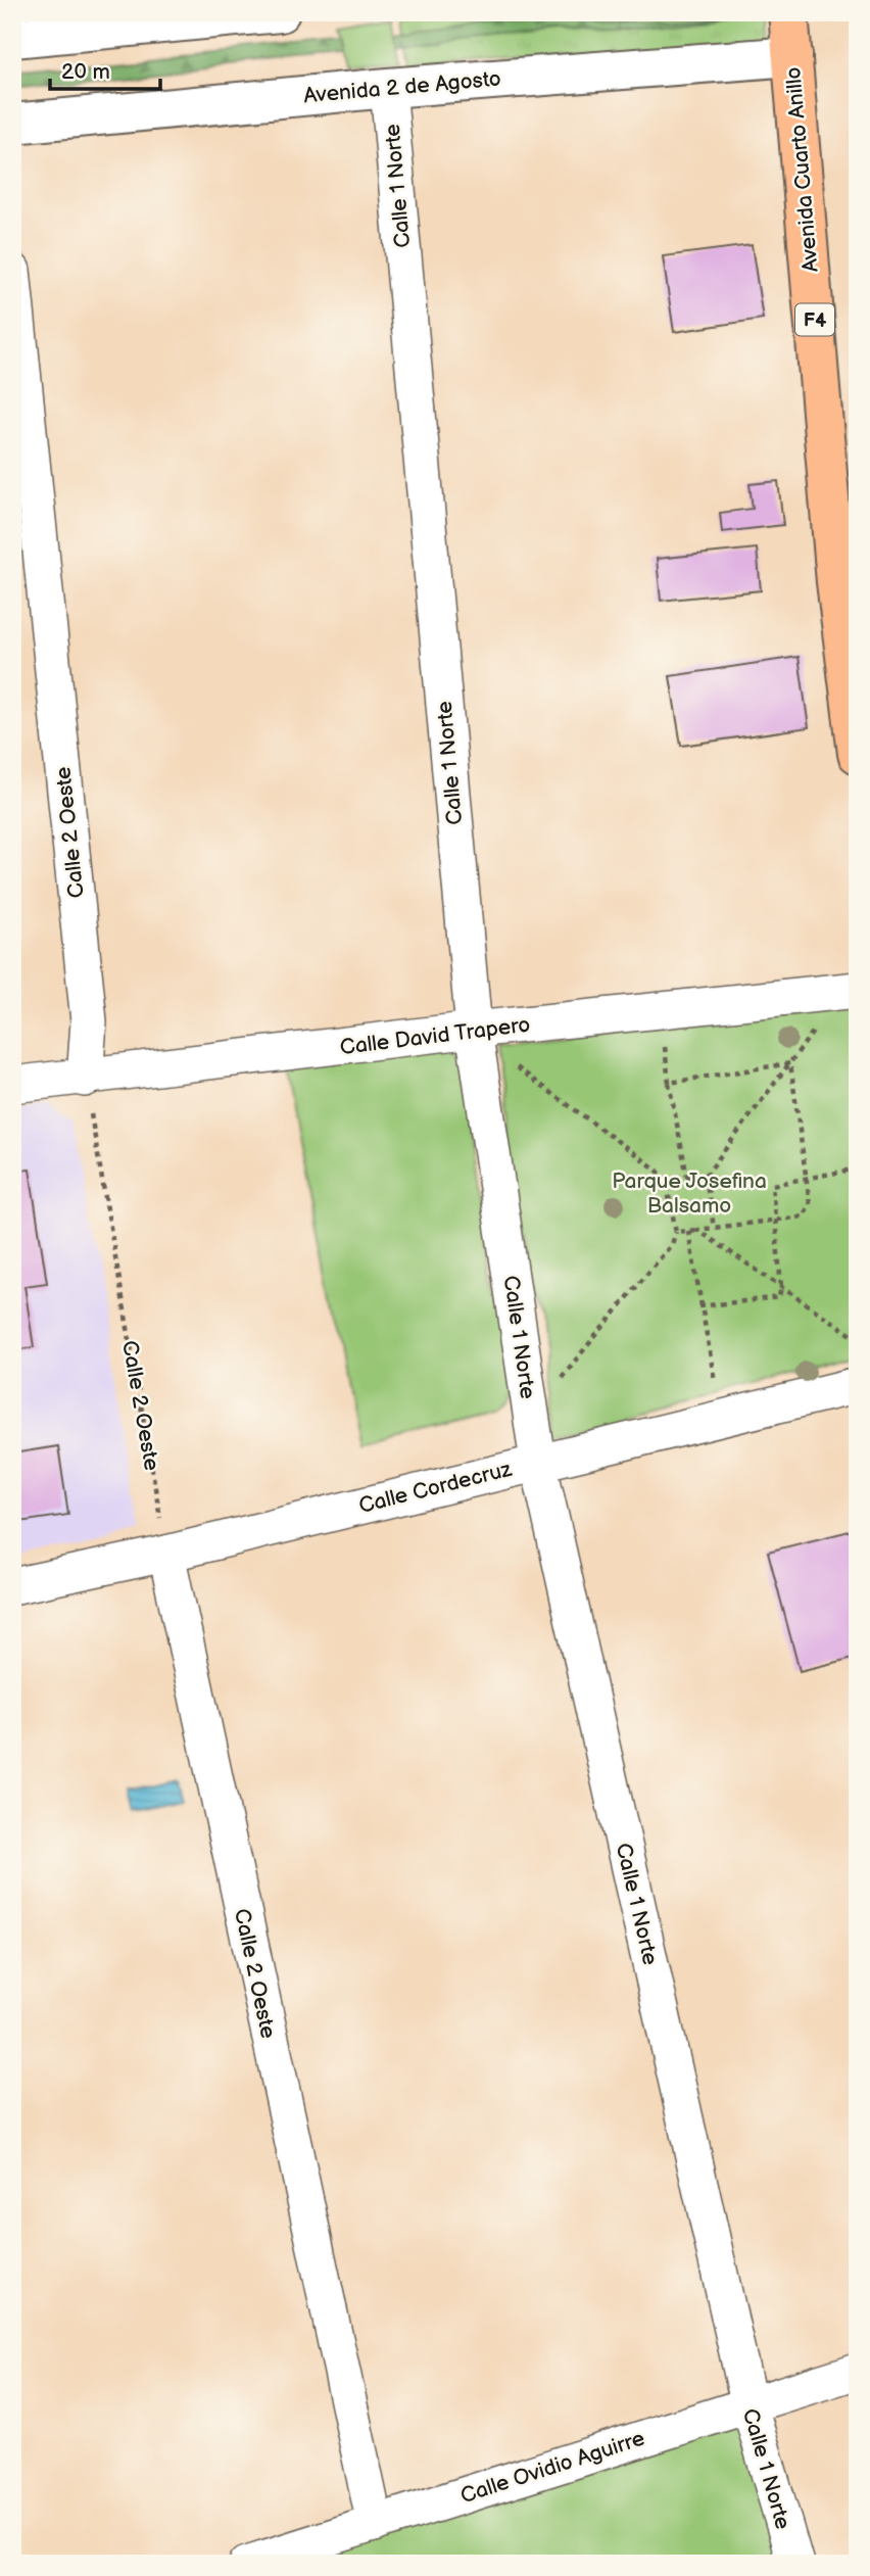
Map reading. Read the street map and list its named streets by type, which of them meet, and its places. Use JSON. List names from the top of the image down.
{
  "streets": {
    "highway": ["Avenida Cuarto Anillo", "F4"],
    "street": [
      "Avenida 2 de Agosto",
      "Calle 1 Norte",
      "Calle 2 Oeste",
      "Calle David Trapero",
      "Calle Cordecruz",
      "Calle Ovidio Aguirre"
    ]
  },
  "crossings": [
    ["Avenida 2 de Agosto", "Avenida Cuarto Anillo"],
    ["Avenida 2 de Agosto", "Calle 1 Norte"],
    ["Calle 1 Norte", "Calle David Trapero"],
    ["Calle 1 Norte", "Calle Cordecruz"],
    ["Calle 1 Norte", "Calle Ovidio Aguirre"],
    ["Calle 2 Oeste", "Calle David Trapero"],
    ["Calle 2 Oeste", "Calle Cordecruz"],
    ["Calle 2 Oeste", "Calle Ovidio Aguirre"]
  ],
  "parks": ["Parque Josefina Balsamo"],
  "scale_bar": "20 m"
}
